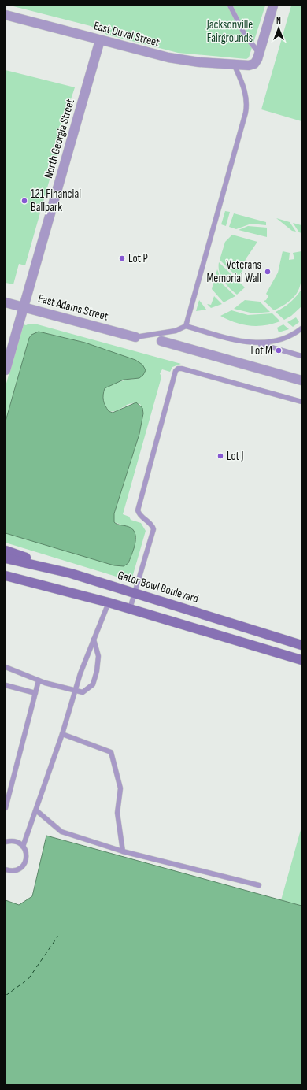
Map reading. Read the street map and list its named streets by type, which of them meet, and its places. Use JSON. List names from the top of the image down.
{
  "streets": {
    "main road": ["Gator Bowl Boulevard"],
    "street": ["East Duval Street", "North Georgia Street", "East Adams Street"]
  },
  "crossings": [
    ["East Duval Street", "North Georgia Street"],
    ["North Georgia Street", "East Adams Street"]
  ],
  "parks": ["Jacksonville Fairgrounds"],
  "places": [
    "121 Financial Ballpark",
    "Lot P",
    "Veterans Memorial Wall",
    "Lot M",
    "Lot J"
  ],
  "north": "top"
}
